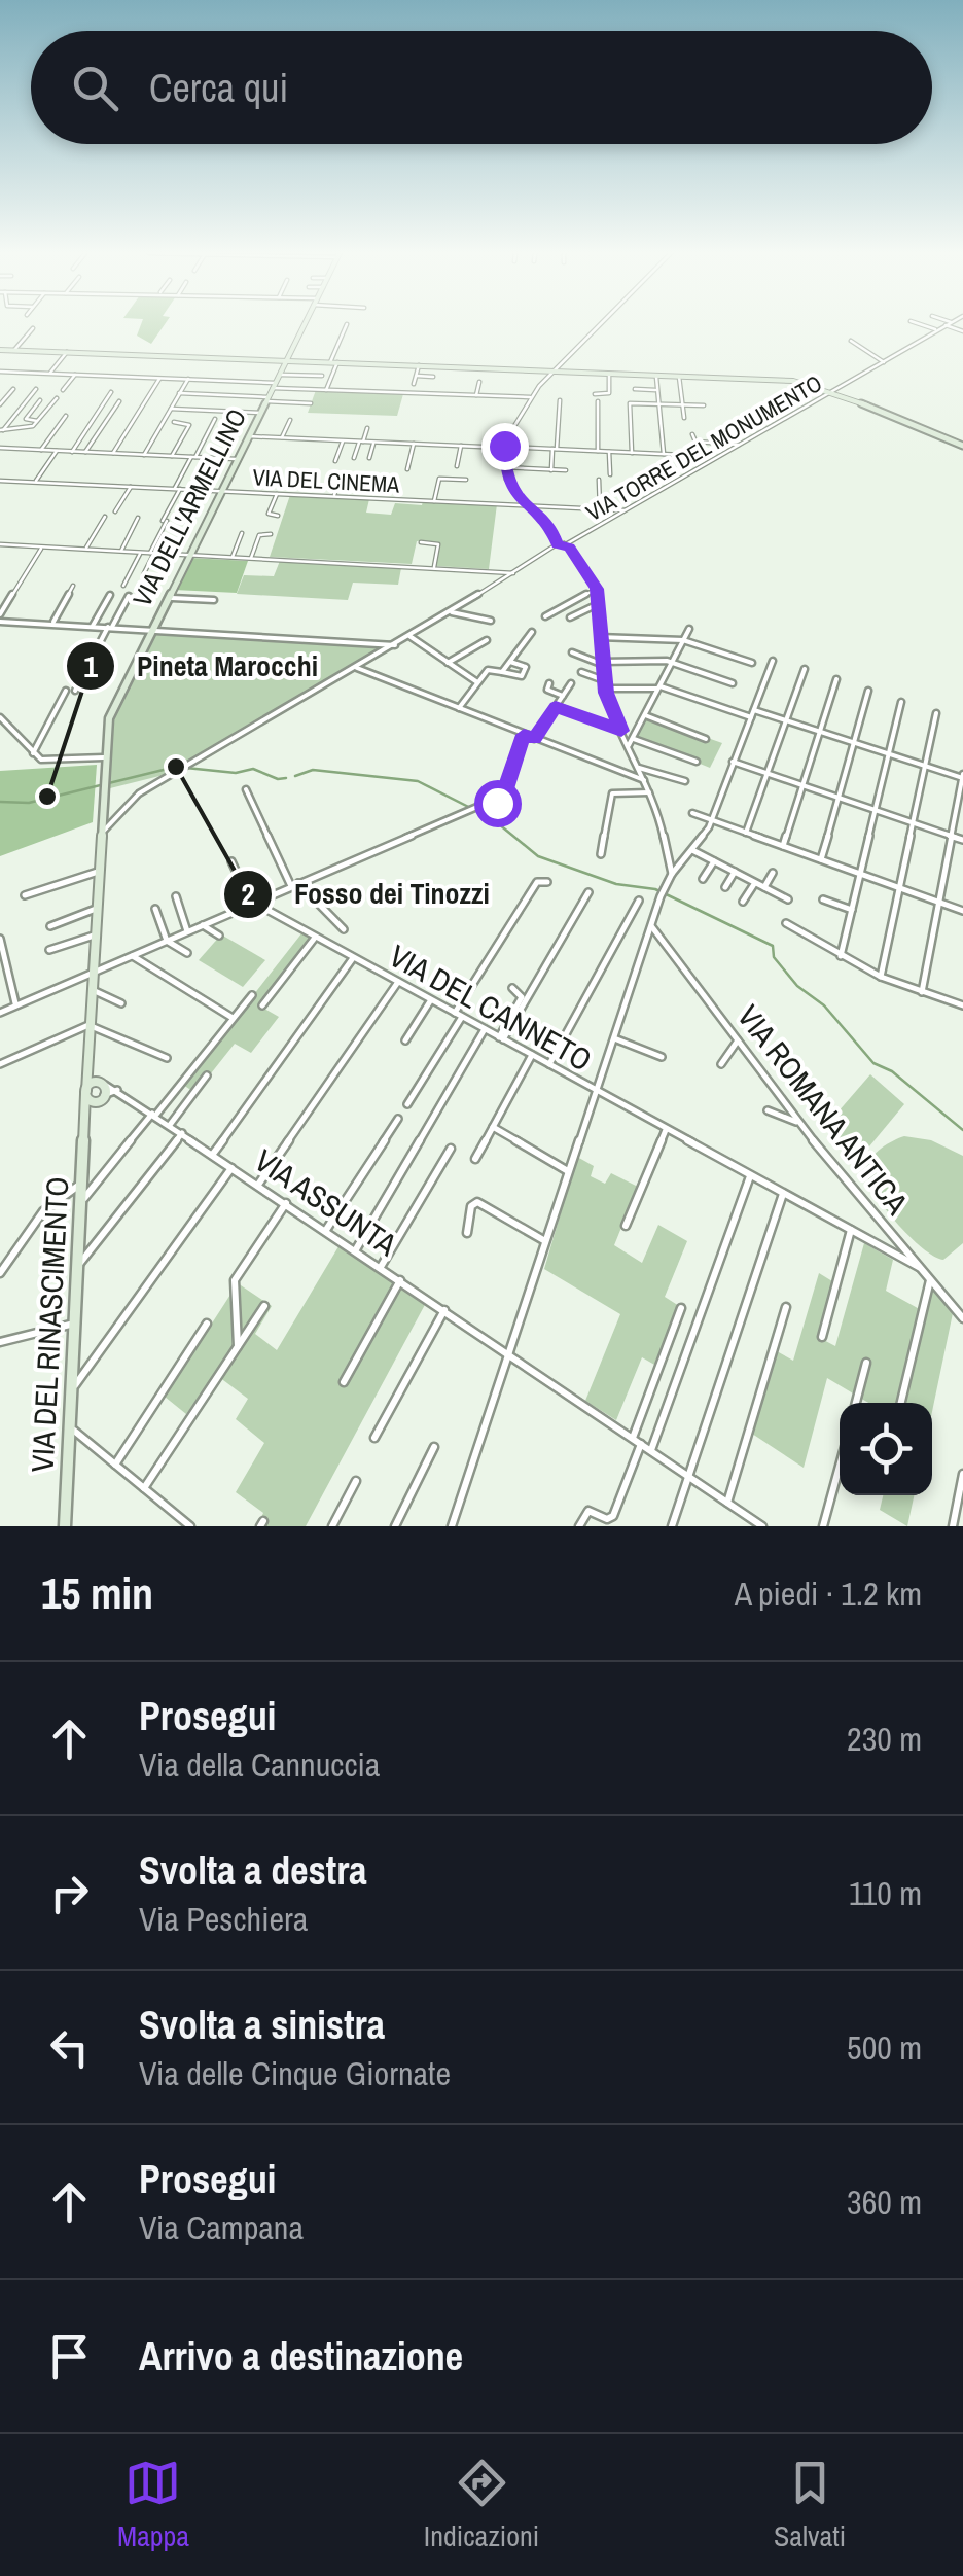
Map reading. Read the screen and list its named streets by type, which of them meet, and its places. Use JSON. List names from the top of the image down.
{
  "streets": {
    "street": [
      "VIA TORRE DEL MONUMENTO",
      "VIA DEL CINEMA",
      "VIA DELL'ARMELLINO",
      "VIA DEL CANNETO",
      "VIA ROMANA ANTICA",
      "VIA ASSUNTA",
      "VIA DEL RINASCIMENTO"
    ]
  },
  "crossings": [
    ["VIA TORRE DEL MONUMENTO", "VIA DEL CINEMA"],
    ["VIA DEL CINEMA", "VIA DELL'ARMELLINO"],
    ["VIA DELL'ARMELLINO", "VIA DEL RINASCIMENTO"],
    ["VIA DEL CANNETO", "VIA ROMANA ANTICA"],
    ["VIA ASSUNTA", "VIA DEL RINASCIMENTO"]
  ],
  "places": ["Fosso dei Tinozzi", "Pineta Marocchi"],
  "page": {
    "search": "Cerca qui",
    "heading": ["15 min", "A piedi · 1.2 km"],
    "list": [
      ["Prosegui", "Via della Cannuccia", "230 m"],
      ["Svolta a destra", "Via Peschiera", "110 m"],
      ["Svolta a sinistra", "Via delle Cinque Giornate", "500 m"],
      ["Prosegui", "Via Campana", "360 m"],
      "Arrivo a destinazione"
    ],
    "nav": ["Mappa", "Indicazioni", "Salvati"]
  }
}
